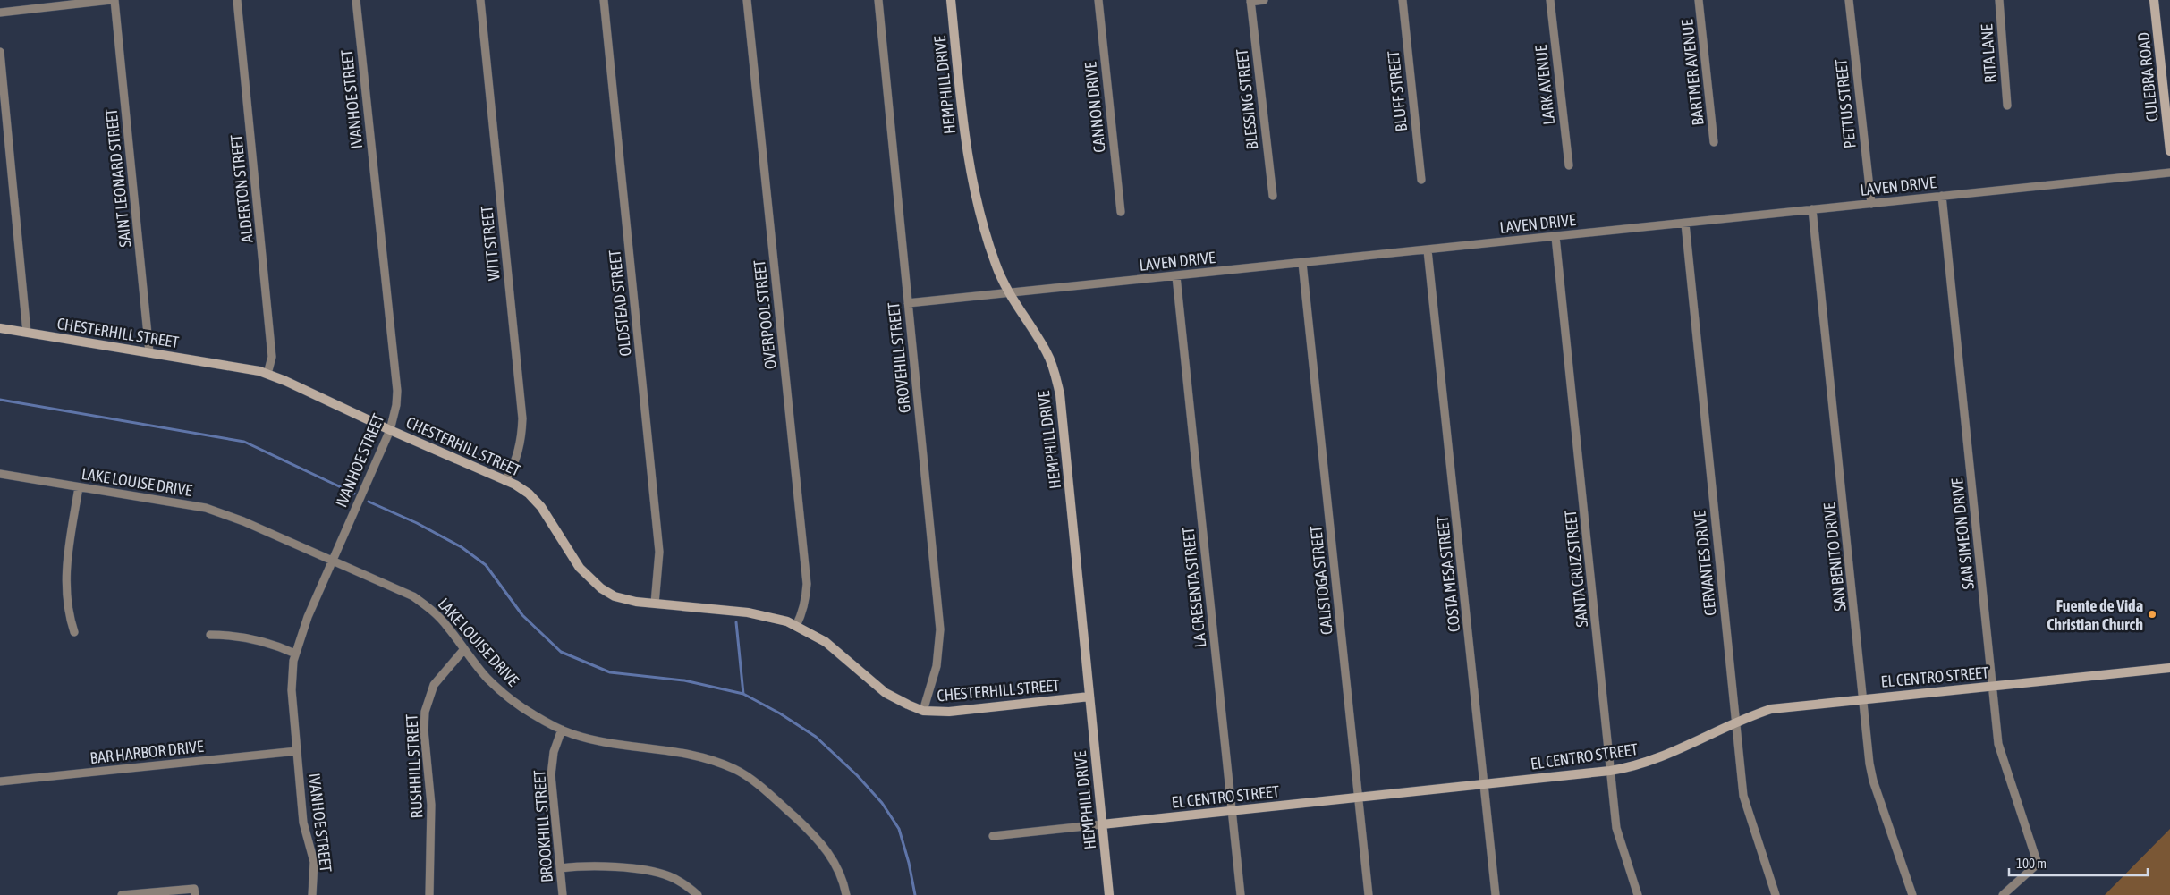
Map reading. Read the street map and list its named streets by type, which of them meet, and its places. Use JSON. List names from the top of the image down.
{
  "streets": {
    "street": [
      "RITA LANE",
      "BARTMER AVENUE",
      "CULEBRA ROAD",
      "HEMPHILL DRIVE",
      "LARK AVENUE",
      "BLUFF STREET",
      "IVANHOE STREET",
      "BLESSING STREET",
      "PETTUS STREET",
      "CANNON DRIVE",
      "SAINT LEONARD STREET",
      "LAVEN DRIVE",
      "ALDERTON STREET",
      "WITT STREET",
      "OLDSTEAD STREET",
      "OVERPOOL STREET",
      "CHESTERHILL STREET",
      "GROVEHILL STREET",
      "LAKE LOUISE DRIVE",
      "SAN SIMEON DRIVE",
      "SAN BENITO DRIVE",
      "CERVANTES DRIVE",
      "SANTA CRUZ STREET",
      "COSTA MESA STREET",
      "CALISTOGA STREET",
      "LA CRESENTA STREET",
      "EL CENTRO STREET",
      "BAR HARBOR DRIVE",
      "RUSHHILL STREET",
      "BROOKHILL STREET"
    ]
  },
  "crossings": [
    ["HEMPHILL DRIVE", "LAVEN DRIVE"],
    ["HEMPHILL DRIVE", "CHESTERHILL STREET"],
    ["HEMPHILL DRIVE", "EL CENTRO STREET"],
    ["IVANHOE STREET", "CHESTERHILL STREET"],
    ["IVANHOE STREET", "LAKE LOUISE DRIVE"],
    ["IVANHOE STREET", "BAR HARBOR DRIVE"],
    ["PETTUS STREET", "LAVEN DRIVE"],
    ["SAINT LEONARD STREET", "CHESTERHILL STREET"],
    ["LAVEN DRIVE", "GROVEHILL STREET"],
    ["LAVEN DRIVE", "SAN SIMEON DRIVE"],
    ["LAVEN DRIVE", "SAN BENITO DRIVE"],
    ["LAVEN DRIVE", "CERVANTES DRIVE"],
    ["LAVEN DRIVE", "SANTA CRUZ STREET"],
    ["LAVEN DRIVE", "COSTA MESA STREET"],
    ["LAVEN DRIVE", "CALISTOGA STREET"],
    ["LAVEN DRIVE", "LA CRESENTA STREET"],
    ["ALDERTON STREET", "CHESTERHILL STREET"],
    ["WITT STREET", "CHESTERHILL STREET"],
    ["OLDSTEAD STREET", "CHESTERHILL STREET"],
    ["OVERPOOL STREET", "CHESTERHILL STREET"],
    ["CHESTERHILL STREET", "GROVEHILL STREET"],
    ["LAKE LOUISE DRIVE", "RUSHHILL STREET"],
    ["LAKE LOUISE DRIVE", "BROOKHILL STREET"],
    ["SAN SIMEON DRIVE", "EL CENTRO STREET"],
    ["SAN BENITO DRIVE", "EL CENTRO STREET"],
    ["CERVANTES DRIVE", "EL CENTRO STREET"],
    ["SANTA CRUZ STREET", "EL CENTRO STREET"],
    ["COSTA MESA STREET", "EL CENTRO STREET"],
    ["CALISTOGA STREET", "EL CENTRO STREET"],
    ["LA CRESENTA STREET", "EL CENTRO STREET"]
  ],
  "places": ["Fuente de Vida Christian Church"],
  "scale_bar": "100 m"
}
